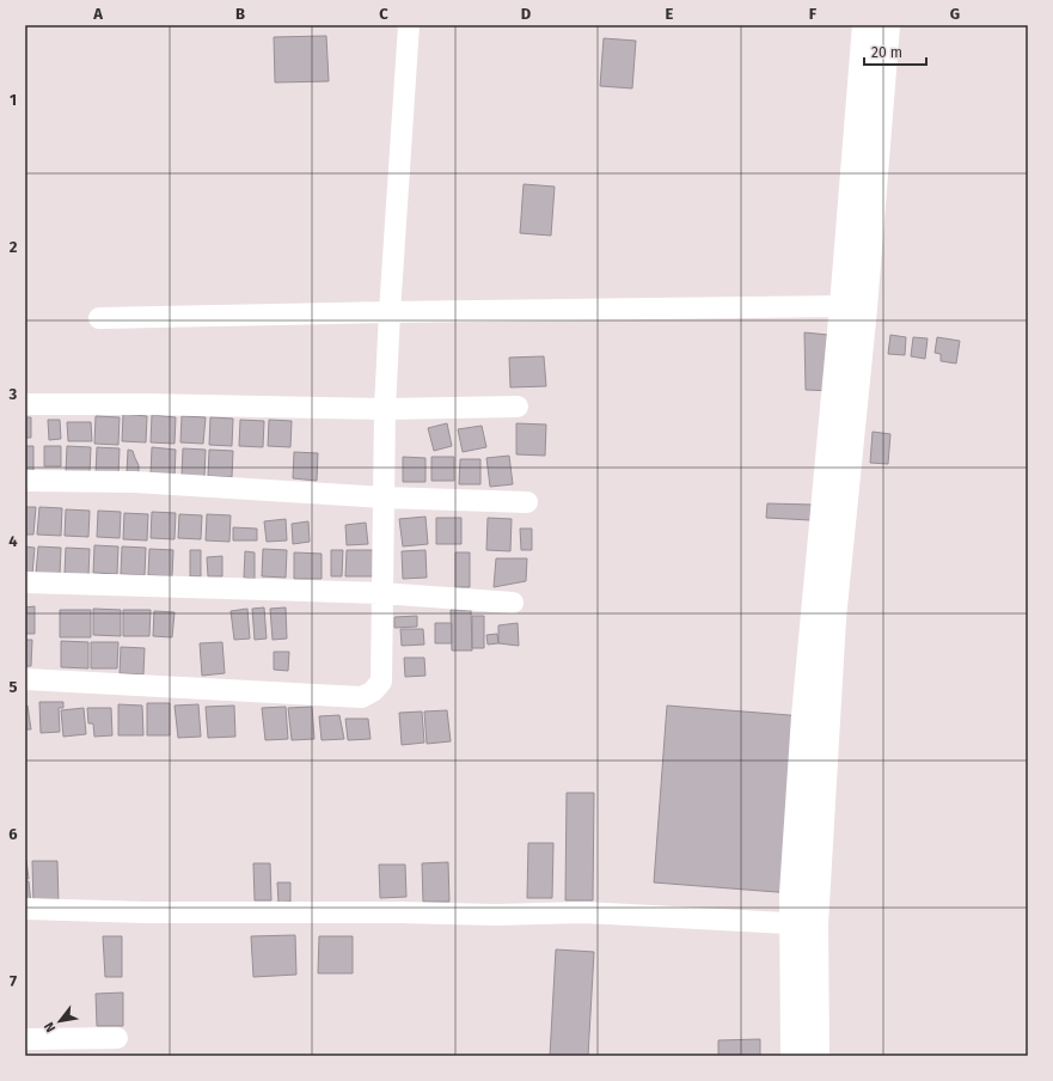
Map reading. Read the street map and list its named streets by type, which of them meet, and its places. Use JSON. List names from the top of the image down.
{
  "scale_bar": "20 m",
  "north": "bottom left",
  "grid": {
    "columns": [
      "A",
      "B",
      "C",
      "D",
      "E",
      "F",
      "G"
    ],
    "rows": [
      "1",
      "2",
      "3",
      "4",
      "5",
      "6",
      "7"
    ]
  }
}
